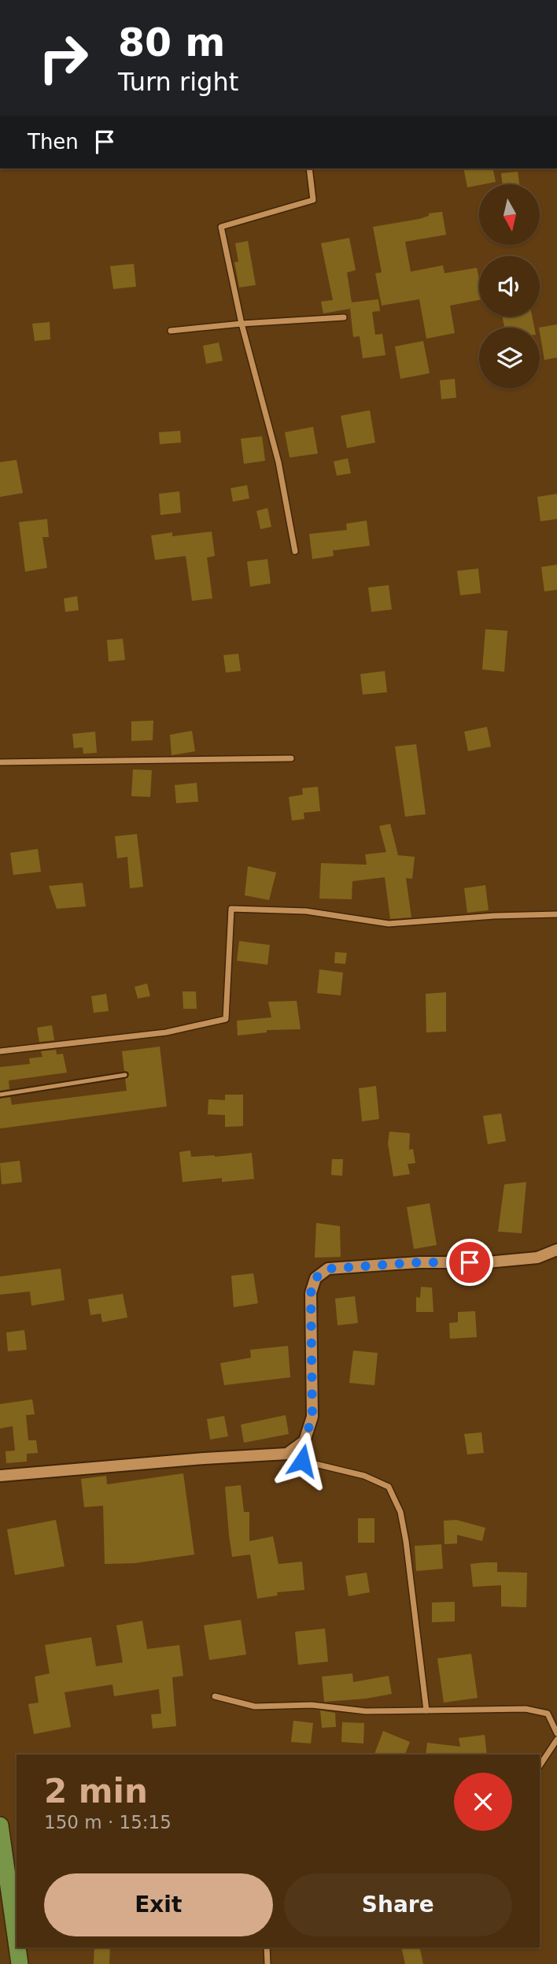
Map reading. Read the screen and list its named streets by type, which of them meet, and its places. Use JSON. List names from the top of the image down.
{
  "north": "bottom",
  "page": {
    "turn": ["80 m", "Turn right"],
    "then": "Then",
    "heading": ["2 min", "150 m · 15:15"],
    "buttons": ["Exit", "Share"]
  }
}
